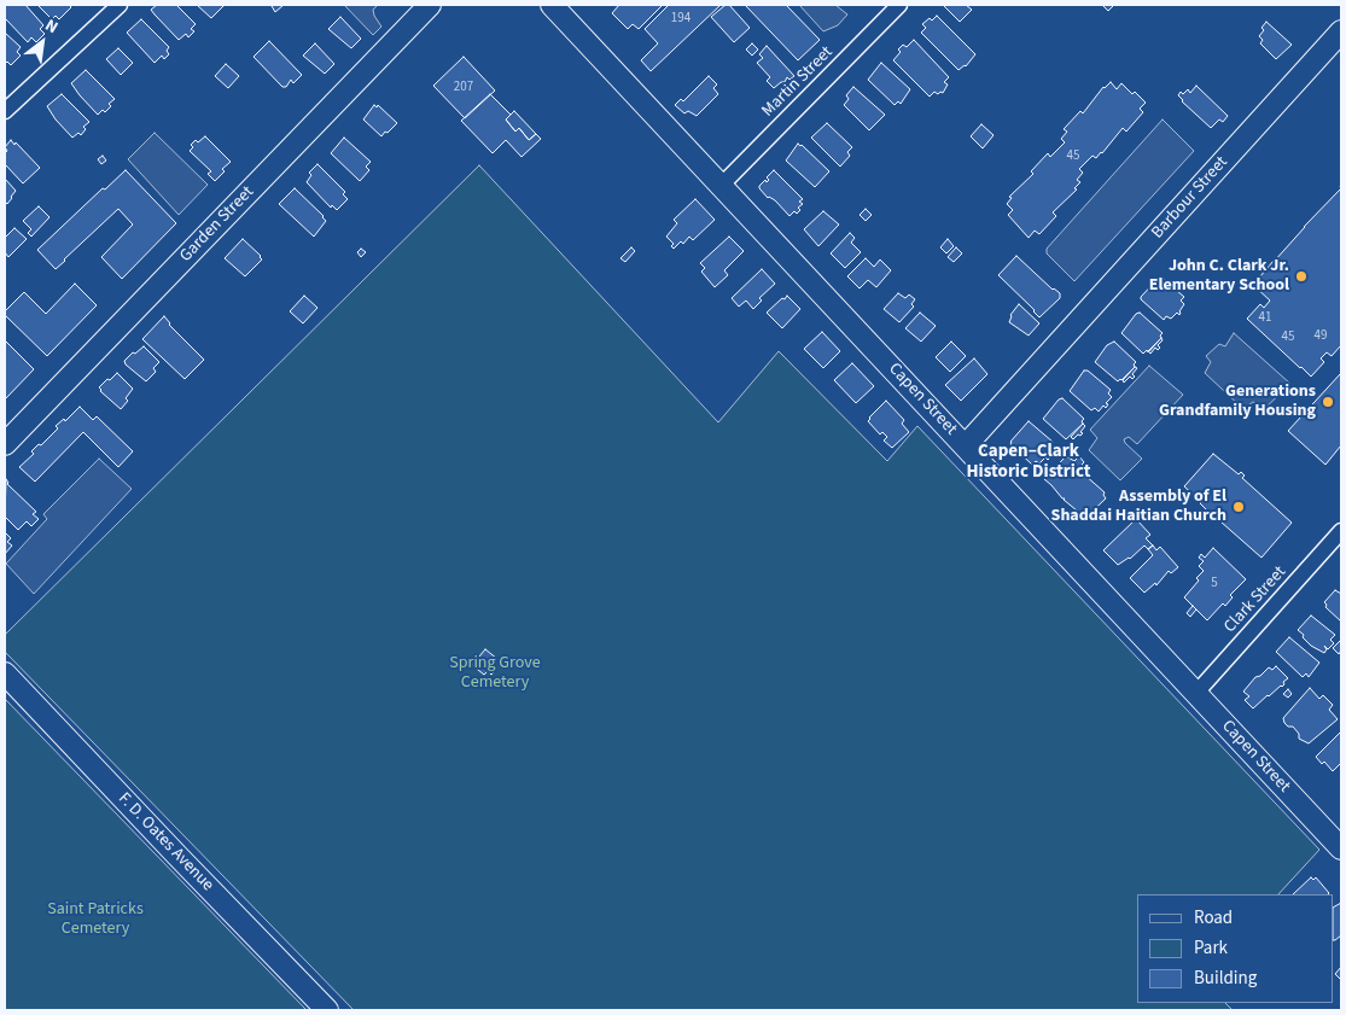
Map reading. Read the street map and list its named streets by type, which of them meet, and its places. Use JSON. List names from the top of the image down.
{
  "streets": {
    "street": [
      "Martin Street",
      "Barbour Street",
      "Garden Street",
      "Capen Street",
      "Clark Street",
      "F. D. Oates Avenue"
    ]
  },
  "crossings": [
    ["Martin Street", "Capen Street"],
    ["Barbour Street", "Capen Street"],
    ["Capen Street", "Clark Street"]
  ],
  "districts": ["Capen–Clark Historic District"],
  "parks": ["Spring Grove Cemetery", "Saint Patricks Cemetery"],
  "places": ["John C. Clark Jr. Elementary School", "Generations Grandfamily Housing", "Assembly of El Shaddai Haitian Church"],
  "house_numbers": [
    "194",
    "207",
    "45",
    "41",
    "49",
    "45",
    "5"
  ],
  "legend": ["Road", "Park", "Building"],
  "north": "top right"
}
